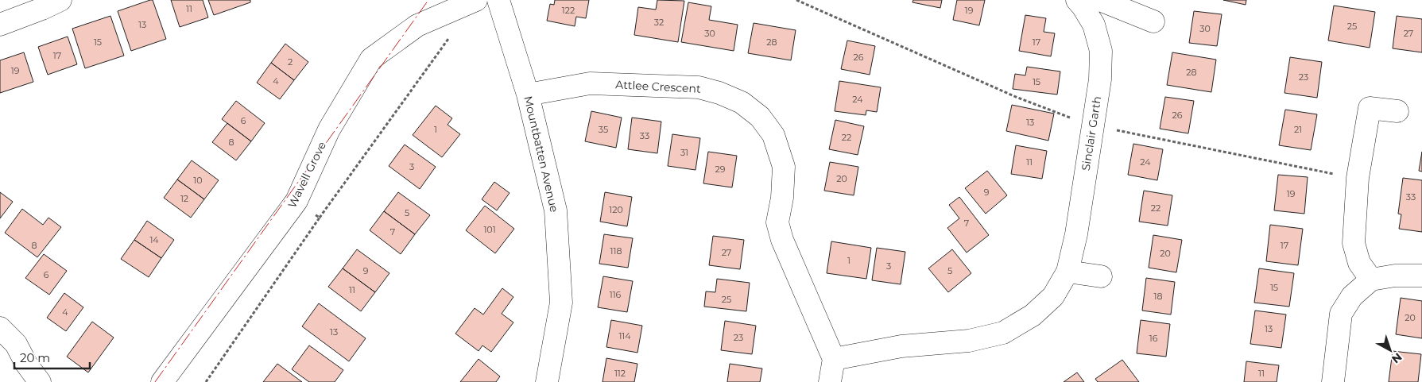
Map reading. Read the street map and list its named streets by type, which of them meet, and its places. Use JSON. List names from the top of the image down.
{
  "streets": {
    "street": [
      "Attlee Crescent",
      "Sinclair Garth",
      "Mountbatten Avenue",
      "Wavell Grove"
    ]
  },
  "crossings": [
    ["Attlee Crescent", "Sinclair Garth"],
    ["Attlee Crescent", "Mountbatten Avenue"]
  ],
  "house_numbers": [
    "11",
    "122",
    "19",
    "32",
    "13",
    "25",
    "30",
    "30",
    "27",
    "15",
    "28",
    "17",
    "17",
    "26",
    "2",
    "19",
    "28",
    "23",
    "4",
    "15",
    "24",
    "26",
    "6",
    "13",
    "1",
    "35",
    "21",
    "33",
    "22",
    "8",
    "31",
    "11",
    "24",
    "3",
    "29",
    "20",
    "10",
    "9",
    "19",
    "33",
    "12",
    "22",
    "120",
    "5",
    "7",
    "101",
    "7",
    "14",
    "8",
    "17",
    "118",
    "27",
    "20",
    "1",
    "3",
    "9",
    "5",
    "6",
    "15",
    "11",
    "116",
    "18",
    "25",
    "4",
    "20",
    "13",
    "13",
    "114",
    "23",
    "16",
    "112",
    "11"
  ],
  "scale_bar": "20 m",
  "north": "bottom right"
}
